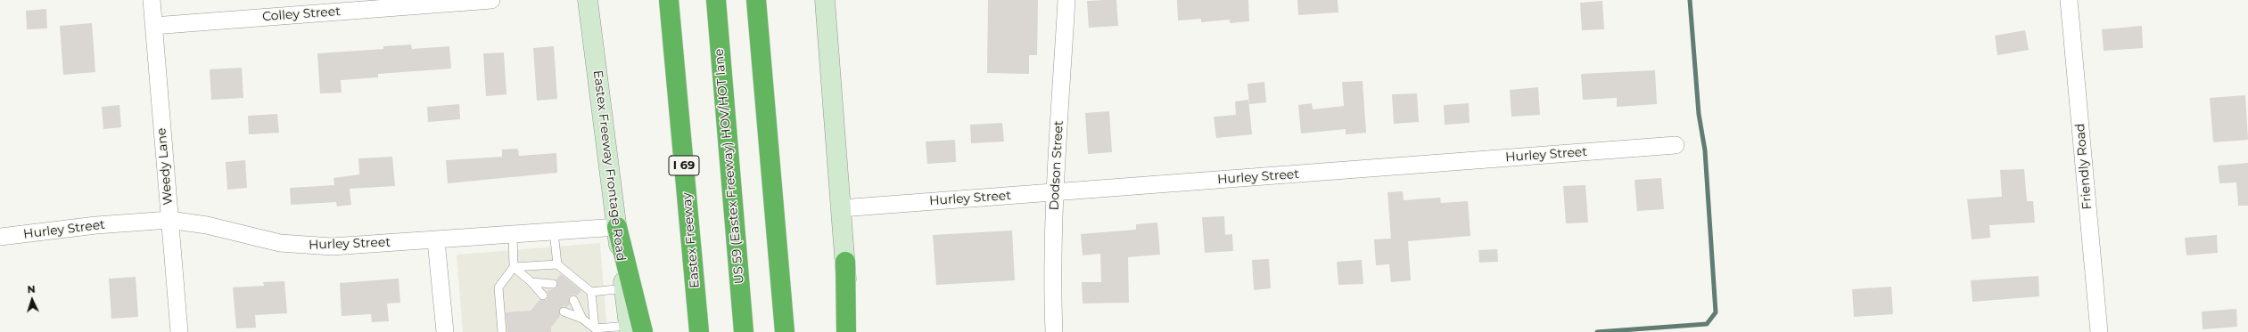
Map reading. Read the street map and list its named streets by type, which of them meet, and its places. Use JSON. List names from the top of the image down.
{
  "streets": {
    "highway": ["I 69", "US 59 (Eastex Freeway) HOV/HOT lane", "Eastex Freeway"],
    "main road": ["Eastex Freeway Frontage Road"],
    "street": [
      "Colley Street",
      "Hurley Street",
      "Dodson Street",
      "Weedy Lane",
      "Friendly Road"
    ]
  },
  "crossings": [
    ["Colley Street", "Weedy Lane"],
    ["Hurley Street", "Eastex Freeway Frontage Road"],
    ["Hurley Street", "Dodson Street"],
    ["Hurley Street", "Weedy Lane"]
  ],
  "north": "top"
}
